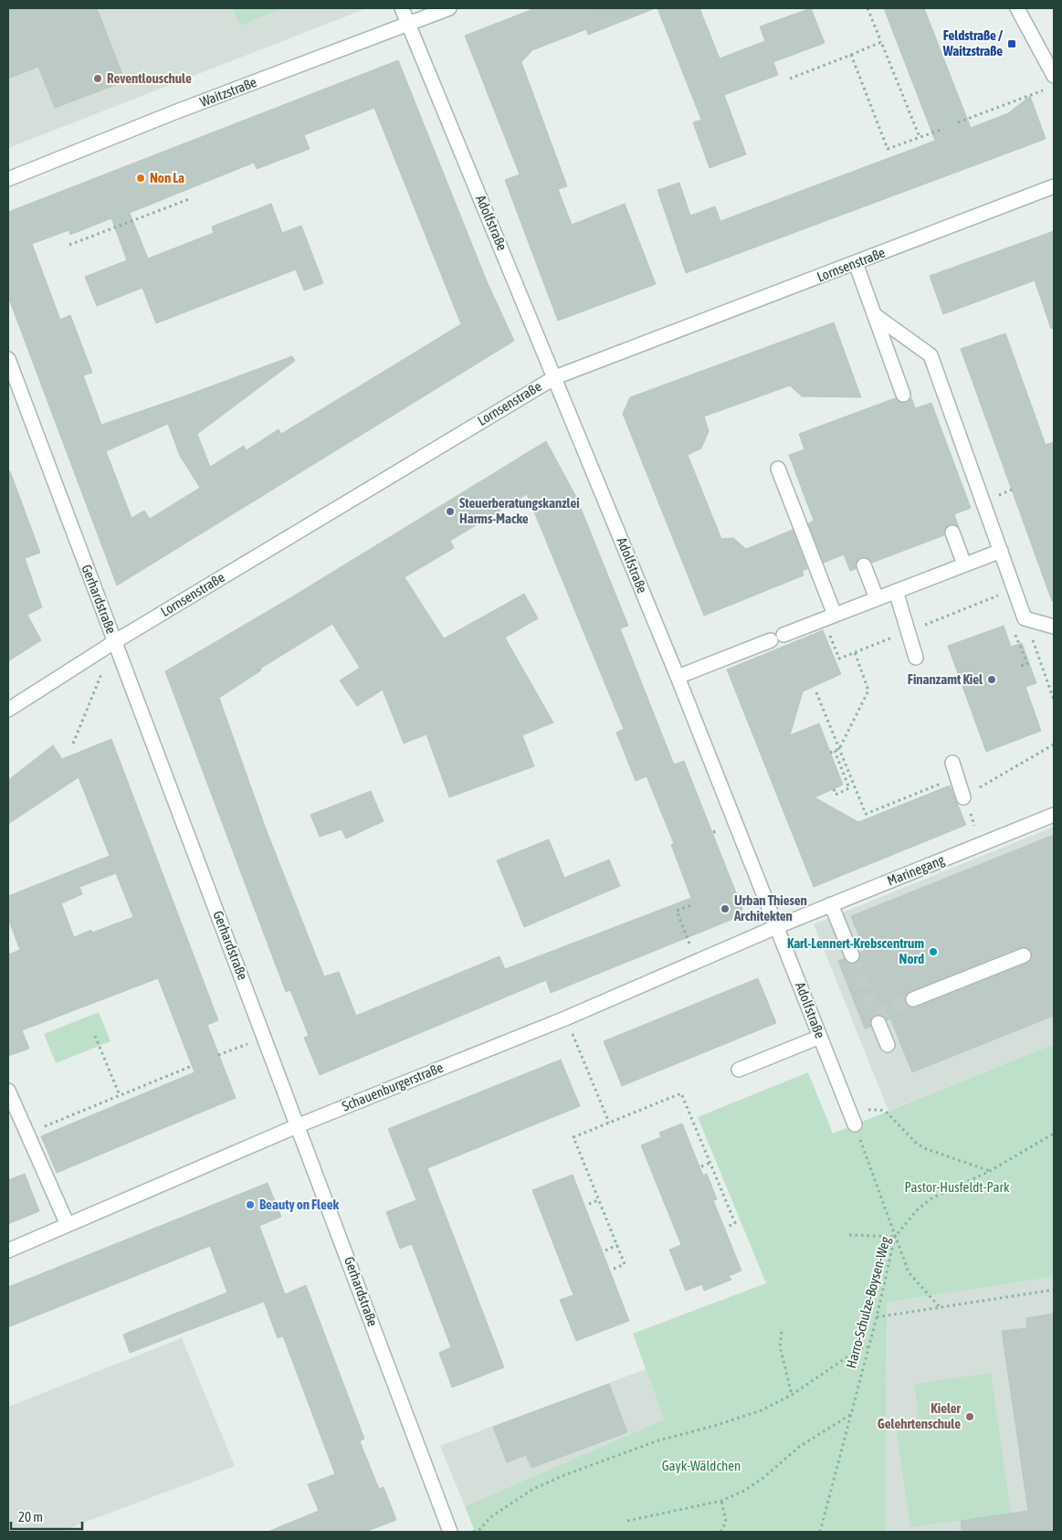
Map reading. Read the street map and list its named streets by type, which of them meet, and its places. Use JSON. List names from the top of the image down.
{
  "streets": {
    "street": [
      "Waitzstraße",
      "Adolfstraße",
      "Lornsenstraße",
      "Gerhardstraße",
      "Marinegang",
      "Schauenburgerstraße"
    ],
    "path": ["Harro-Schulze-Boysen-Weg"]
  },
  "crossings": [
    ["Waitzstraße", "Adolfstraße"],
    ["Adolfstraße", "Lornsenstraße"],
    ["Adolfstraße", "Marinegang"],
    ["Adolfstraße", "Schauenburgerstraße"],
    ["Lornsenstraße", "Gerhardstraße"],
    ["Gerhardstraße", "Schauenburgerstraße"],
    ["Marinegang", "Schauenburgerstraße"]
  ],
  "parks": ["Pastor-Husfeldt-Park", "Gayk-Wäldchen"],
  "places": {
    "transit": ["Feldstraße / Waitzstraße"],
    "other": [
      "Reventlouschule",
      "Non La",
      "Steuerberatungskanzlei Harms-Macke",
      "Finanzamt Kiel",
      "Urban Thiesen Architekten",
      "Karl-Lennert-Krebscentrum Nord",
      "Beauty on Fleek",
      "Kieler Gelehrtenschule"
    ]
  },
  "scale_bar": "20 m"
}
